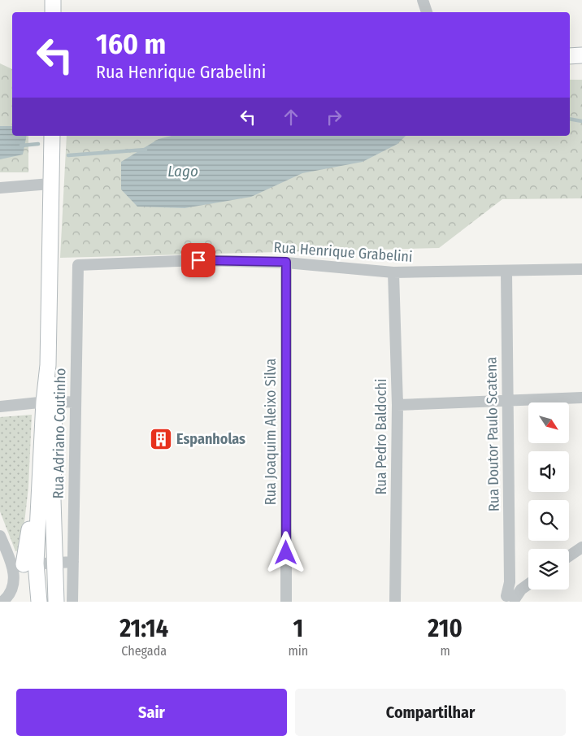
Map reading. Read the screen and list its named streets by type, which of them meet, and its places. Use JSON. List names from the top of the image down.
{
  "streets": {
    "street": [
      "Rua Henrique Grabelini",
      "Rua Joaquim Aleixo Silva",
      "Rua Adriano Coutinho",
      "Rua Doutor Paulo Scatena",
      "Rua Pedro Baldochi"
    ]
  },
  "crossings": [
    ["Rua Henrique Grabelini", "Rua Joaquim Aleixo Silva"],
    ["Rua Henrique Grabelini", "Rua Adriano Coutinho"],
    ["Rua Henrique Grabelini", "Rua Doutor Paulo Scatena"],
    ["Rua Henrique Grabelini", "Rua Pedro Baldochi"]
  ],
  "water": ["Lago"],
  "places": {
    "building": ["Espanholas"]
  },
  "north": "bottom right",
  "page": {
    "turn": ["160 m", "Rua Henrique Grabelini"],
    "eta": [
      "21:14",
      "Chegada",
      "1",
      "min",
      "210",
      "m"
    ],
    "buttons": ["Sair", "Compartilhar"]
  }
}
